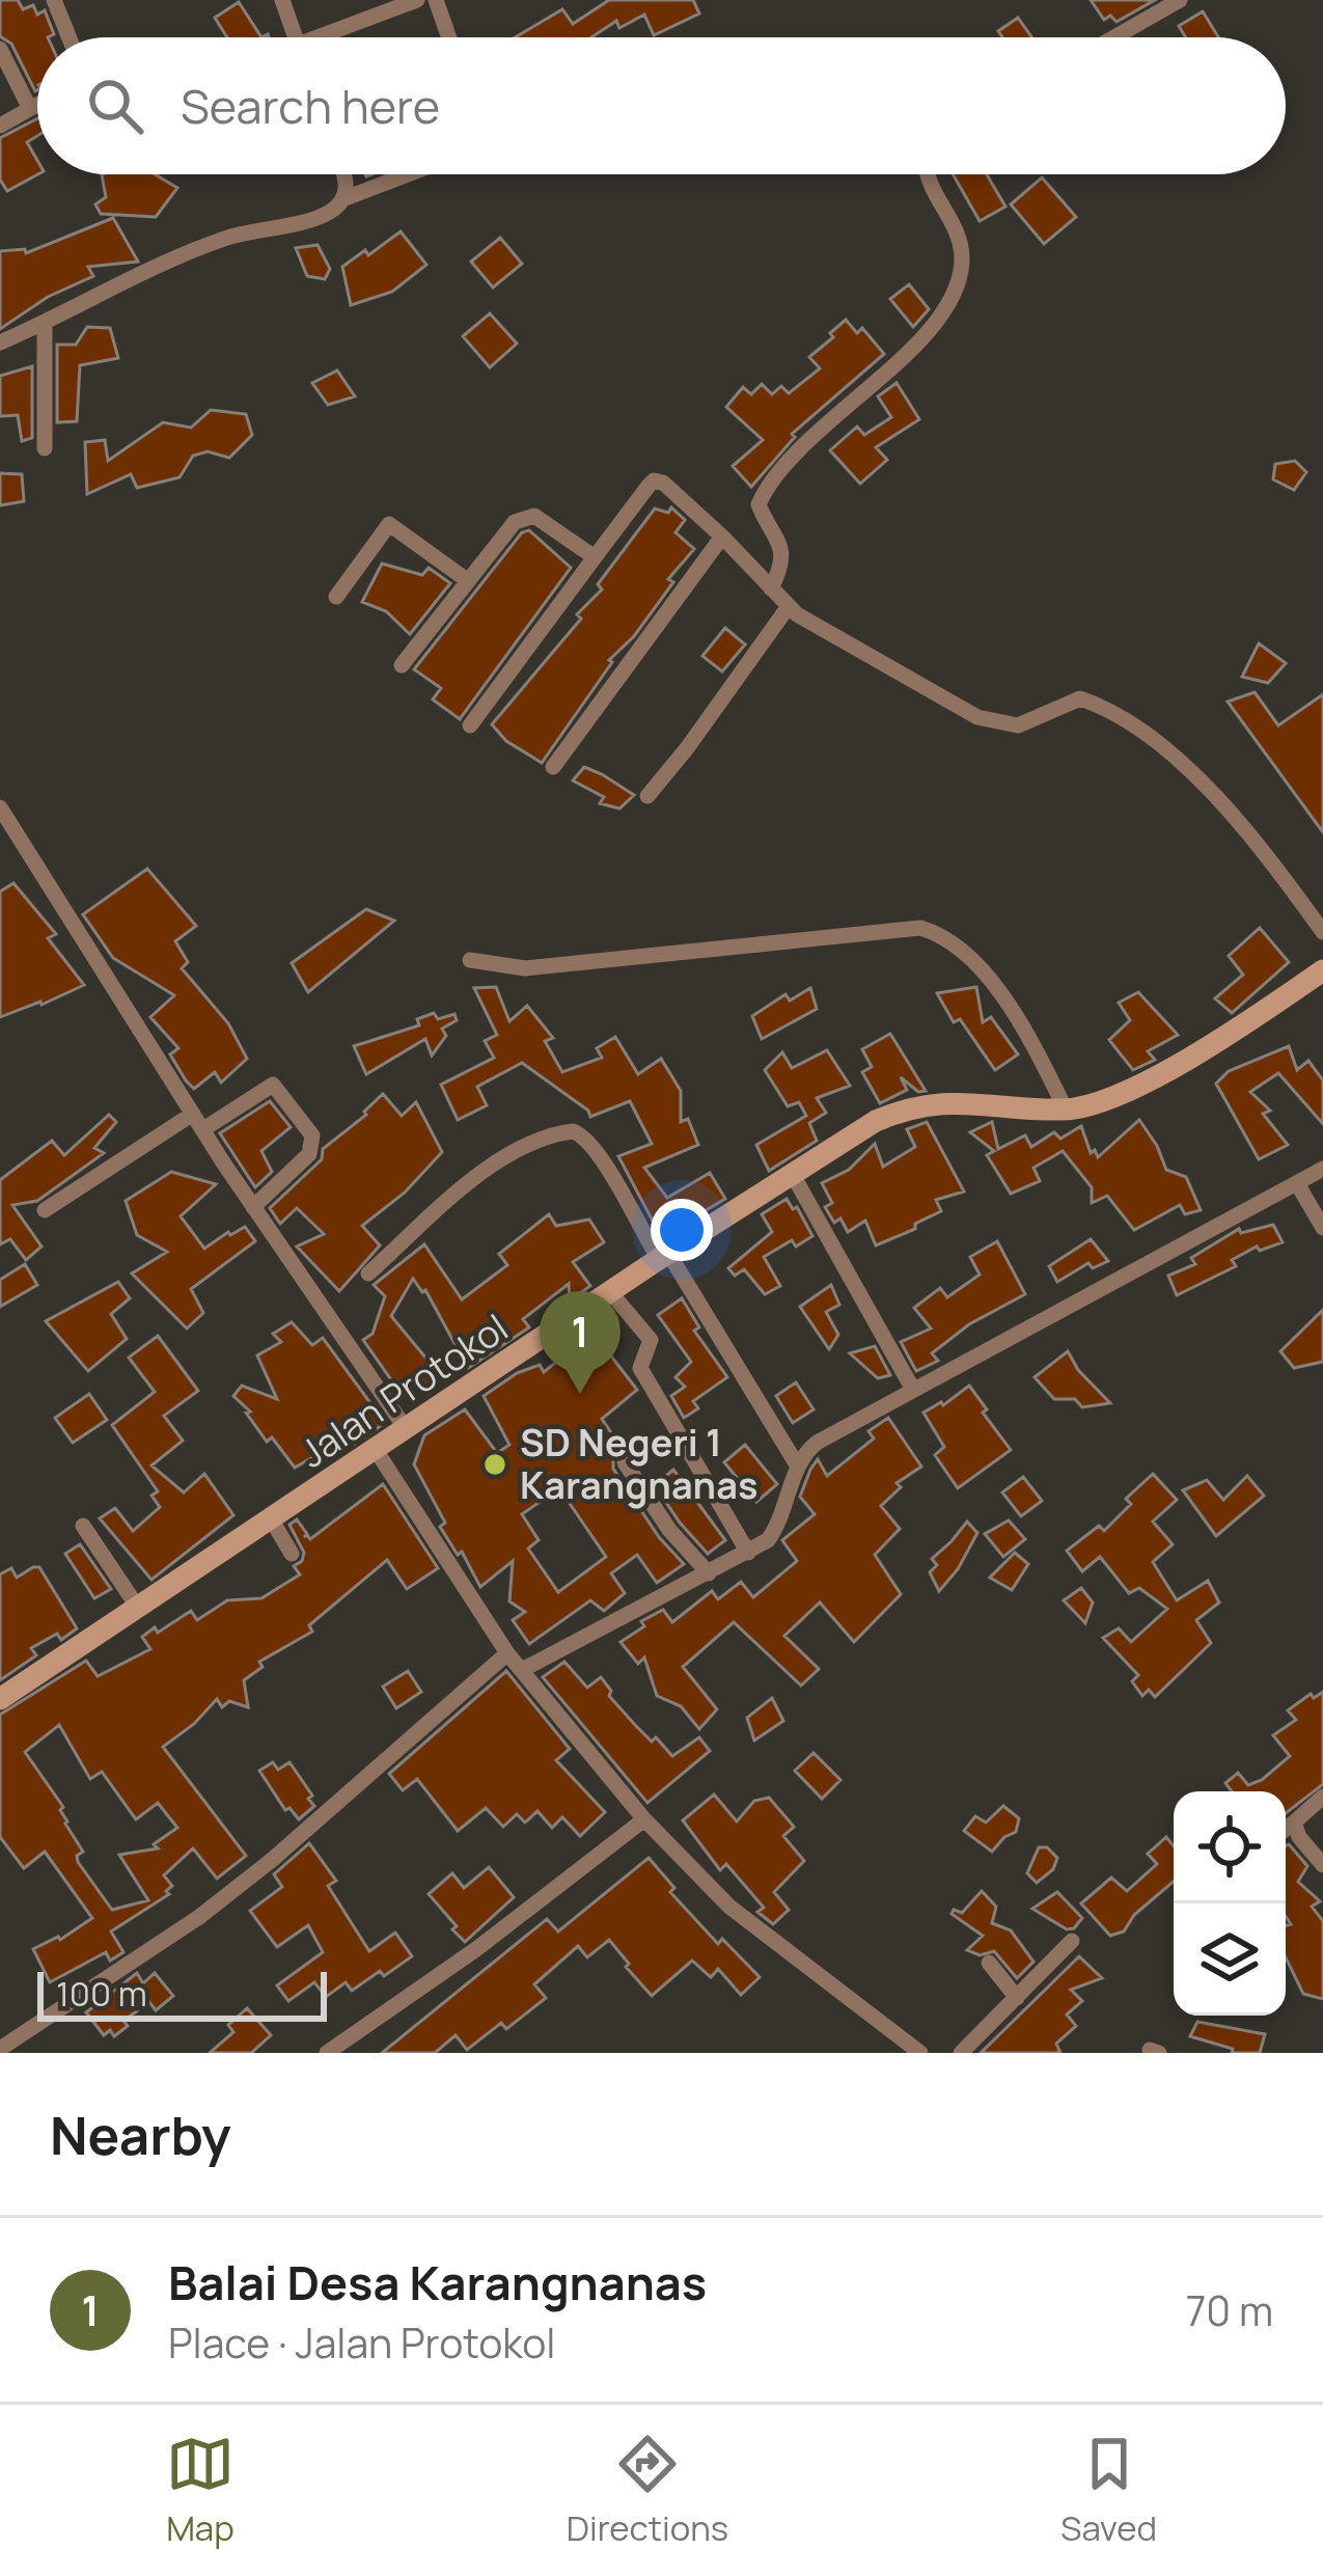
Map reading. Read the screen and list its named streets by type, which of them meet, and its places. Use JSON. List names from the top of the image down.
{
  "streets": {
    "street": ["Jalan Protokol"]
  },
  "places": ["SD Negeri 1 Karangnanas"],
  "scale_bar": "100 m",
  "page": {
    "search": "Search here",
    "pins": "1",
    "scale": "100 m",
    "heading": "Nearby",
    "list": [
      {
        "mark": "1",
        "name": "Balai Desa Karangnanas",
        "note": "Place · Jalan Protokol",
        "value": "70 m"
      }
    ],
    "nav": ["Map", "Directions", "Saved"]
  }
}
